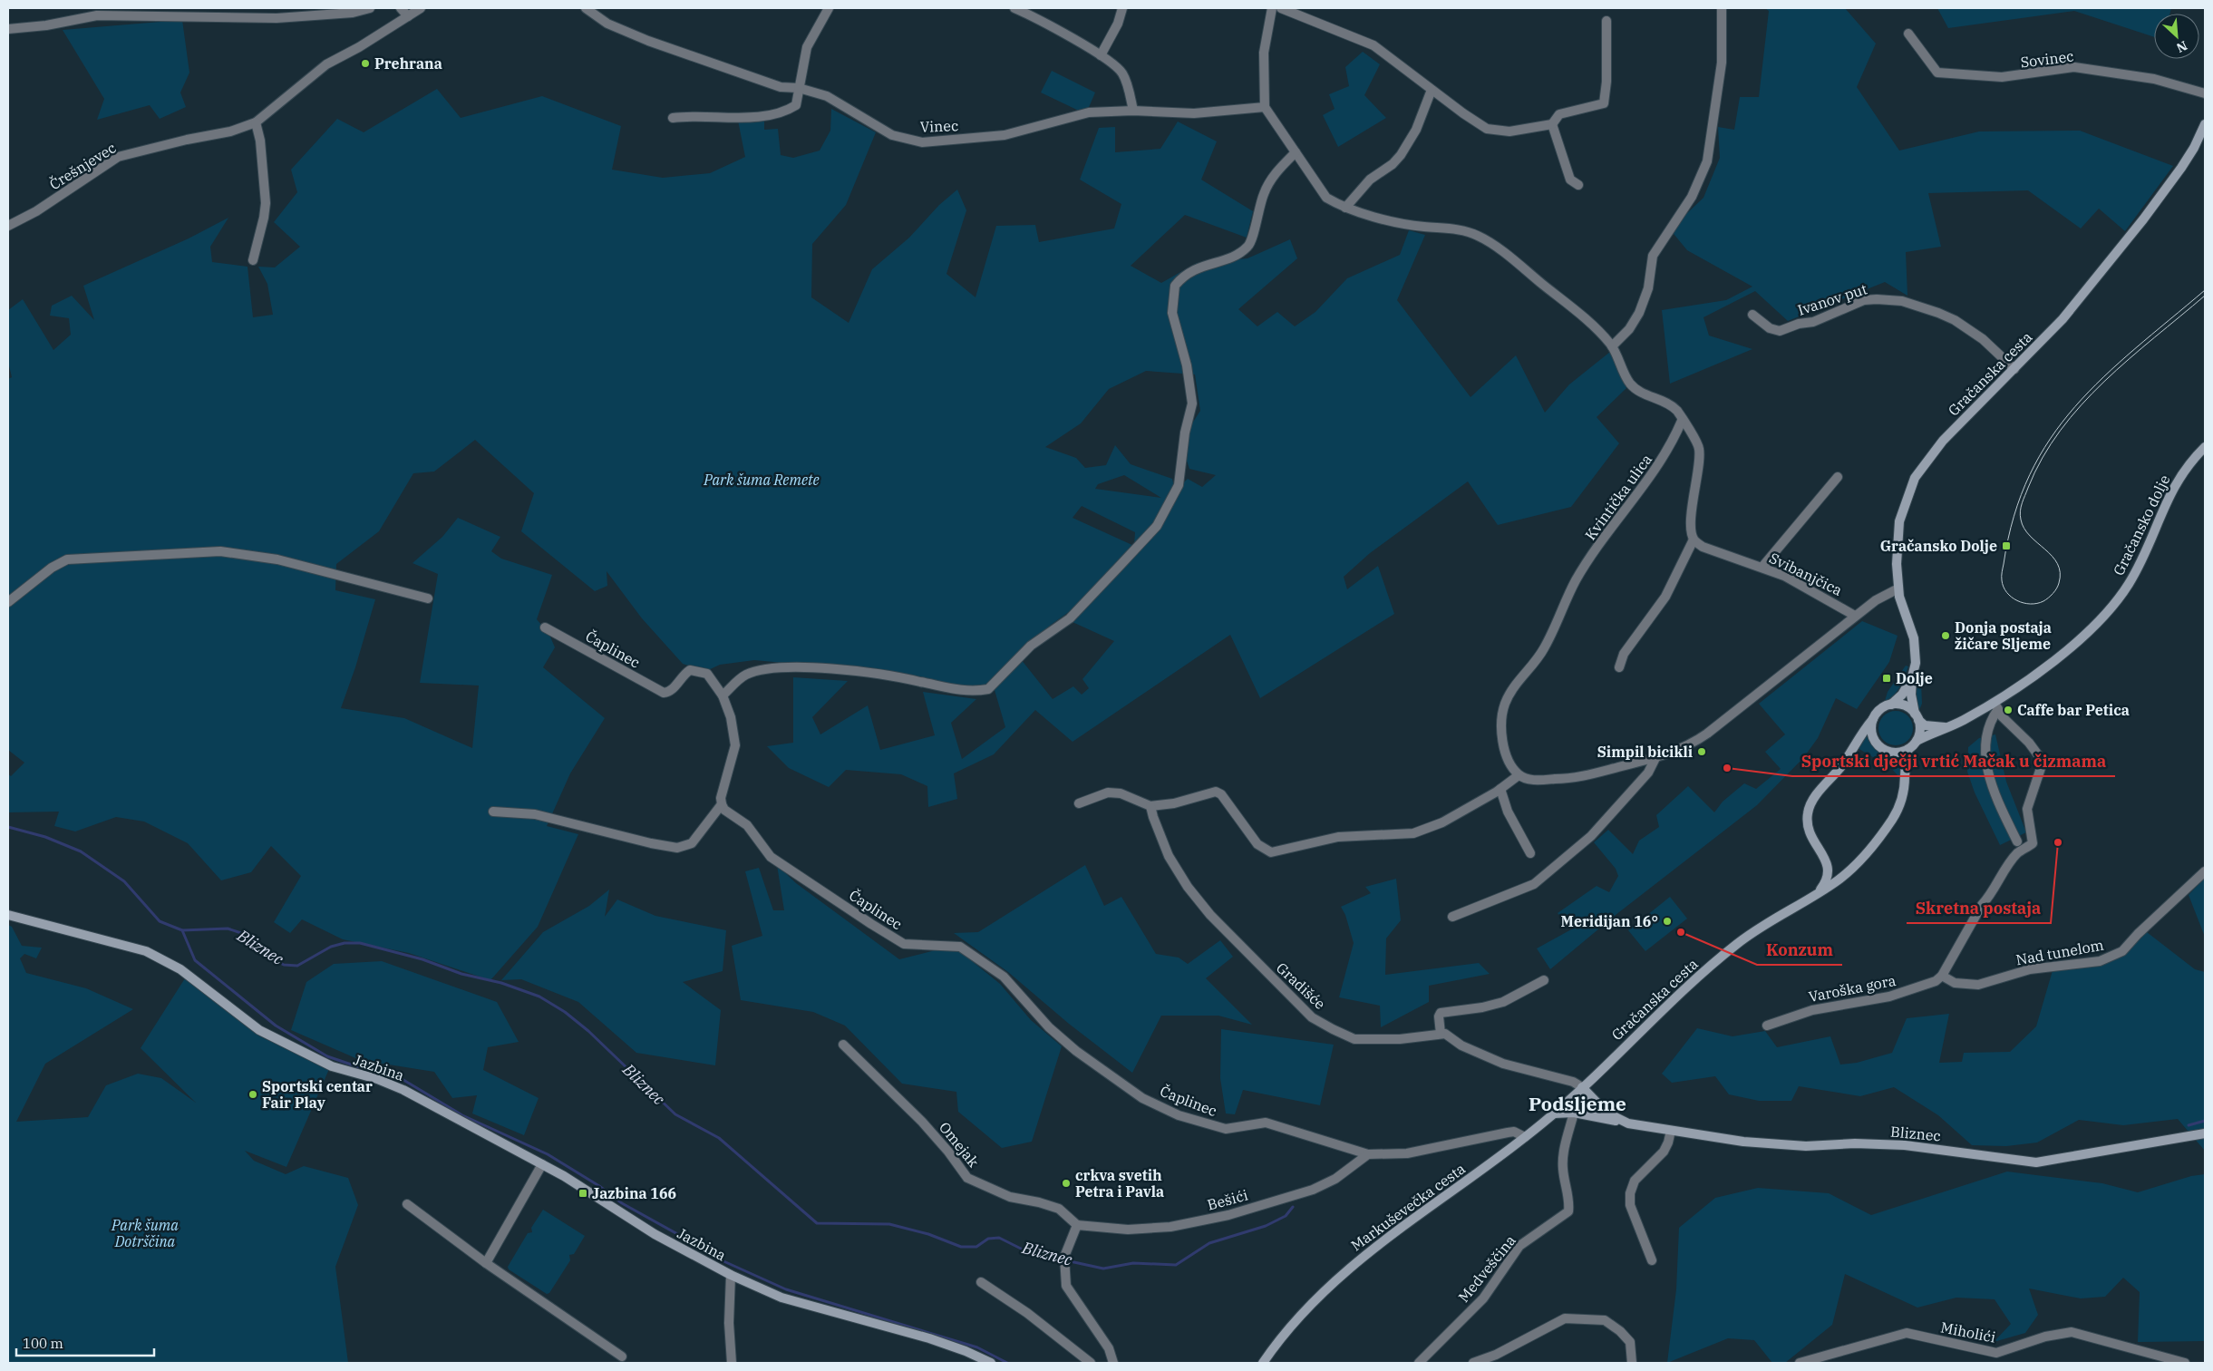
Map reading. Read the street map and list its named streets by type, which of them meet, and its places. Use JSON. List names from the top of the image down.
{
  "streets": {
    "main road": [
      "Gračanska cesta",
      "Gračansko dolje",
      "Jazbina",
      "Bliznec",
      "Markuševečka cesta"
    ],
    "street": [
      "Sovinec",
      "Vinec",
      "Črešnjevec",
      "Ivanov put",
      "Kvintička ulica",
      "Svibanjčica",
      "Čaplinec",
      "Nad tunelom",
      "Gradišće",
      "Varoška gora",
      "Omejak",
      "Bešići",
      "Medveščina",
      "Miholići"
    ]
  },
  "crossings": [
    ["Ivanov put", "Gračanska cesta"],
    ["Gračanska cesta", "Gračansko dolje"],
    ["Gračanska cesta", "Bliznec"],
    ["Gračanska cesta", "Markuševečka cesta"],
    ["Čaplinec", "Bešići"],
    ["Nad tunelom", "Varoška gora"],
    ["Bliznec", "Markuševečka cesta"],
    ["Bliznec", "Medveščina"],
    ["Omejak", "Bešići"]
  ],
  "districts": ["Podsljeme"],
  "water": ["Bliznec"],
  "parks": ["Park šuma Remete", "Park šuma Dotrščina"],
  "places": {
    "other": [
      "Prehrana",
      "Donja postaja žičare Sljeme",
      "Caffe bar Petica",
      "Simpil bicikli",
      "Sportski dječji vrtić Mačak u čizmama",
      "Skretna postaja",
      "Meridijan 16°",
      "Konzum",
      "Sportski centar Fair Play",
      "crkva svetih Petra i Pavla"
    ],
    "transit": ["Gračansko Dolje", "Dolje", "Jazbina 166"]
  },
  "scale_bar": "100 m",
  "north": "bottom right"
}
